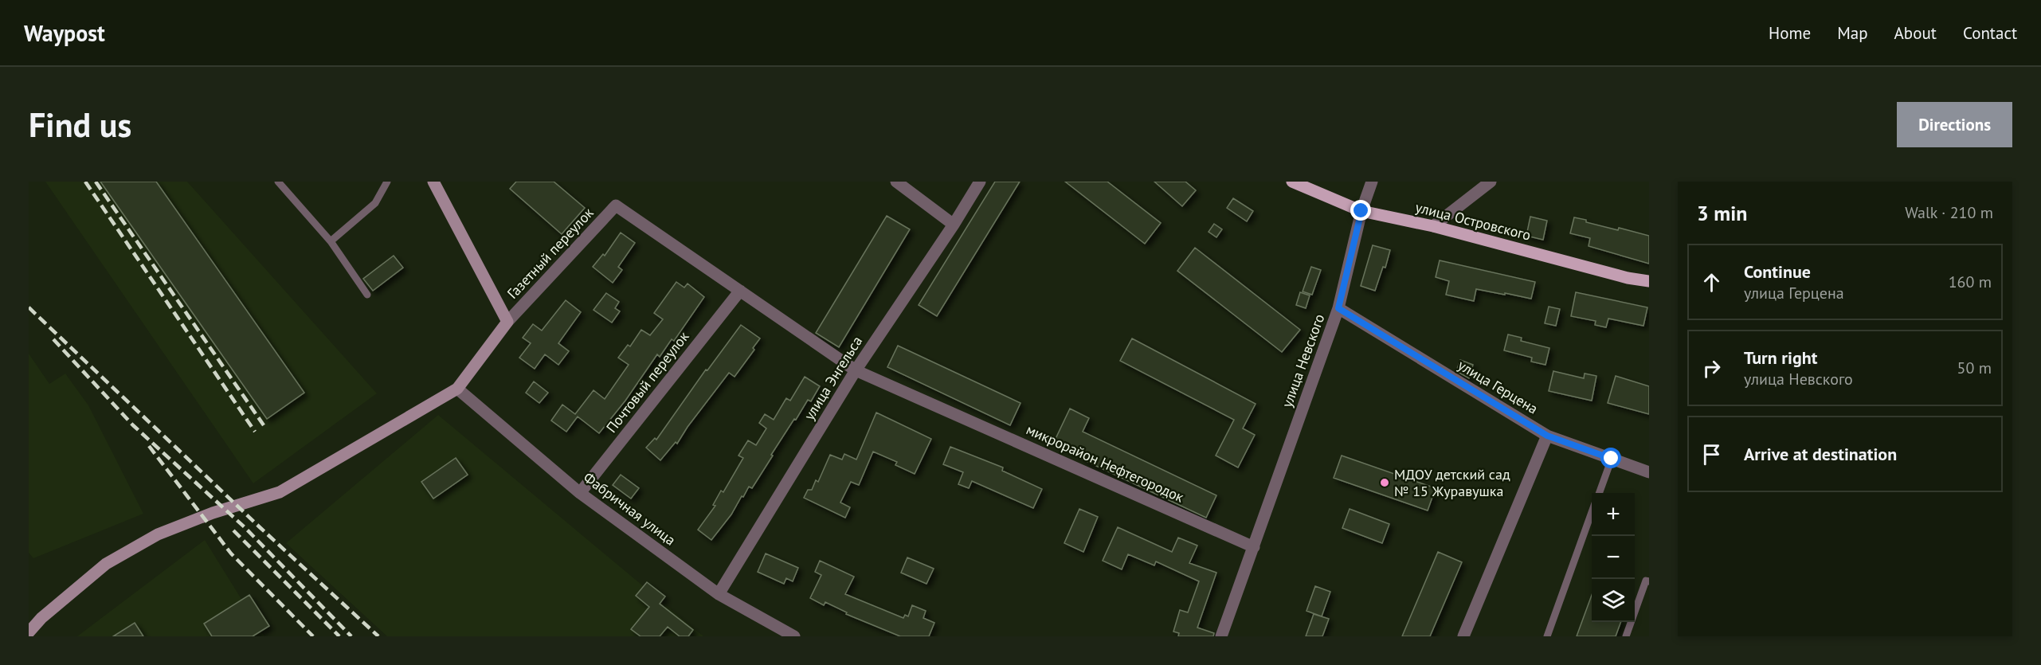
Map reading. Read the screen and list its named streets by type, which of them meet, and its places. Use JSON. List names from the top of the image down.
{
  "streets": {
    "main road": ["улица Островского"],
    "street": [
      "Газетный переулок",
      "улица Невского",
      "улица Энгельса",
      "Почтовый переулок",
      "улица Герцена",
      "микрорайон Нефтегородок",
      "Фабричная улица"
    ]
  },
  "crossings": [
    ["улица Островского", "улица Невского"],
    ["Газетный переулок", "микрорайон Нефтегородок"],
    ["улица Невского", "улица Герцена"],
    ["улица Невского", "микрорайон Нефтегородок"],
    ["улица Энгельса", "микрорайон Нефтегородок"],
    ["улица Энгельса", "Фабричная улица"],
    ["Почтовый переулок", "микрорайон Нефтегородок"],
    ["Почтовый переулок", "Фабричная улица"]
  ],
  "places": ["МДОУ детский сад № 15 Журавушка"],
  "page": {
    "header": "Waypost",
    "nav": [
      "Home",
      "Map",
      "About",
      "Contact"
    ],
    "buttons": "Directions",
    "title": "Find us",
    "heading": ["3 min", "Walk · 210 m"],
    "list": [
      ["Continue", "улица Герцена", "160 m"],
      ["Turn right", "улица Невского", "50 m"],
      "Arrive at destination"
    ],
    "map_buttons": ["+", "−"]
  }
}
